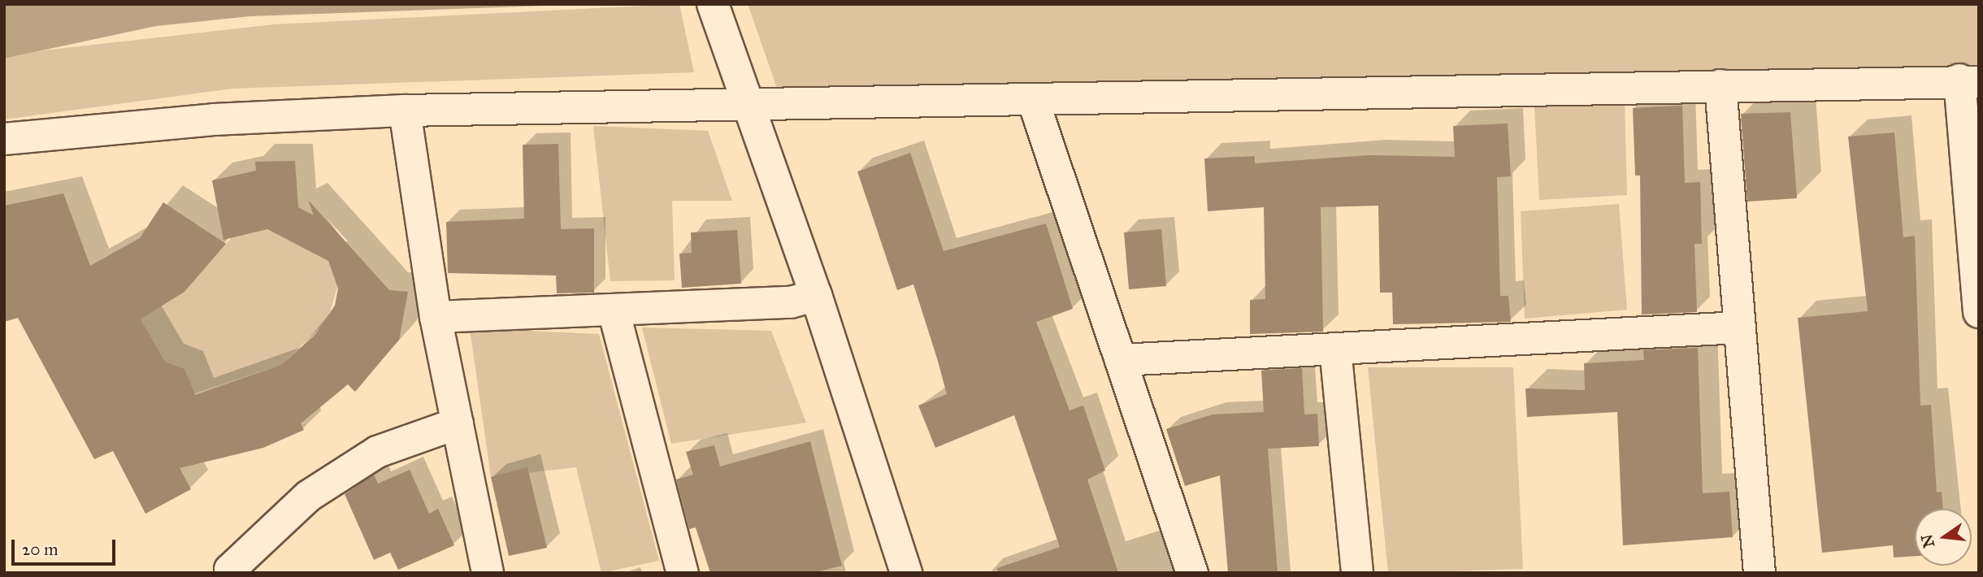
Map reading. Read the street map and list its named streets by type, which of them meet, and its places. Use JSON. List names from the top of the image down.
{
  "scale_bar": "20 m",
  "north": "left"
}
